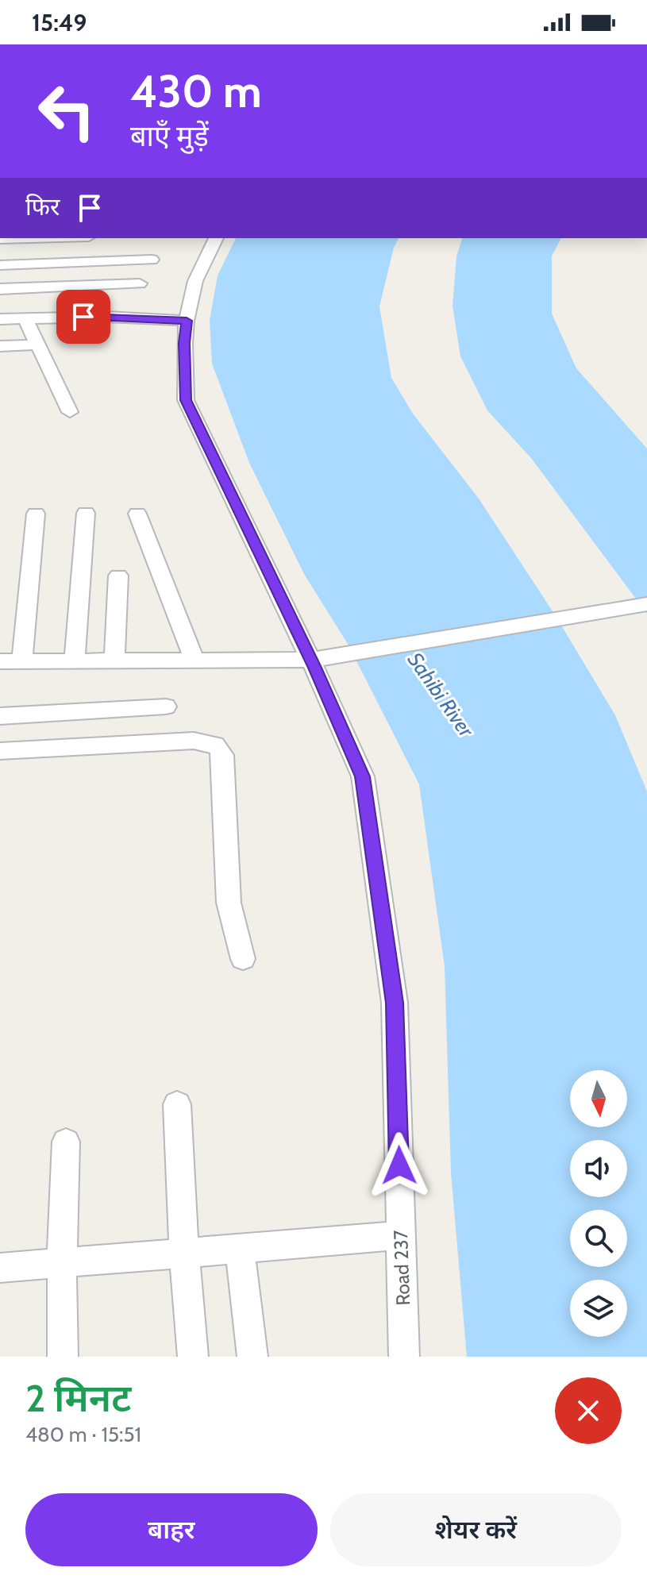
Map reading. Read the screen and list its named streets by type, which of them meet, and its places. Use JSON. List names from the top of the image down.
{
  "streets": {
    "street": ["Road 237"]
  },
  "water": ["Sahibi River"],
  "north": "bottom",
  "page": {
    "status": "15:49",
    "turn": ["430 m", "बाएँ मुड़ें"],
    "then": "फिर",
    "heading": ["2 मिनट", "480 m · 15:51"],
    "buttons": ["बाहर", "शेयर करें"]
  }
}
